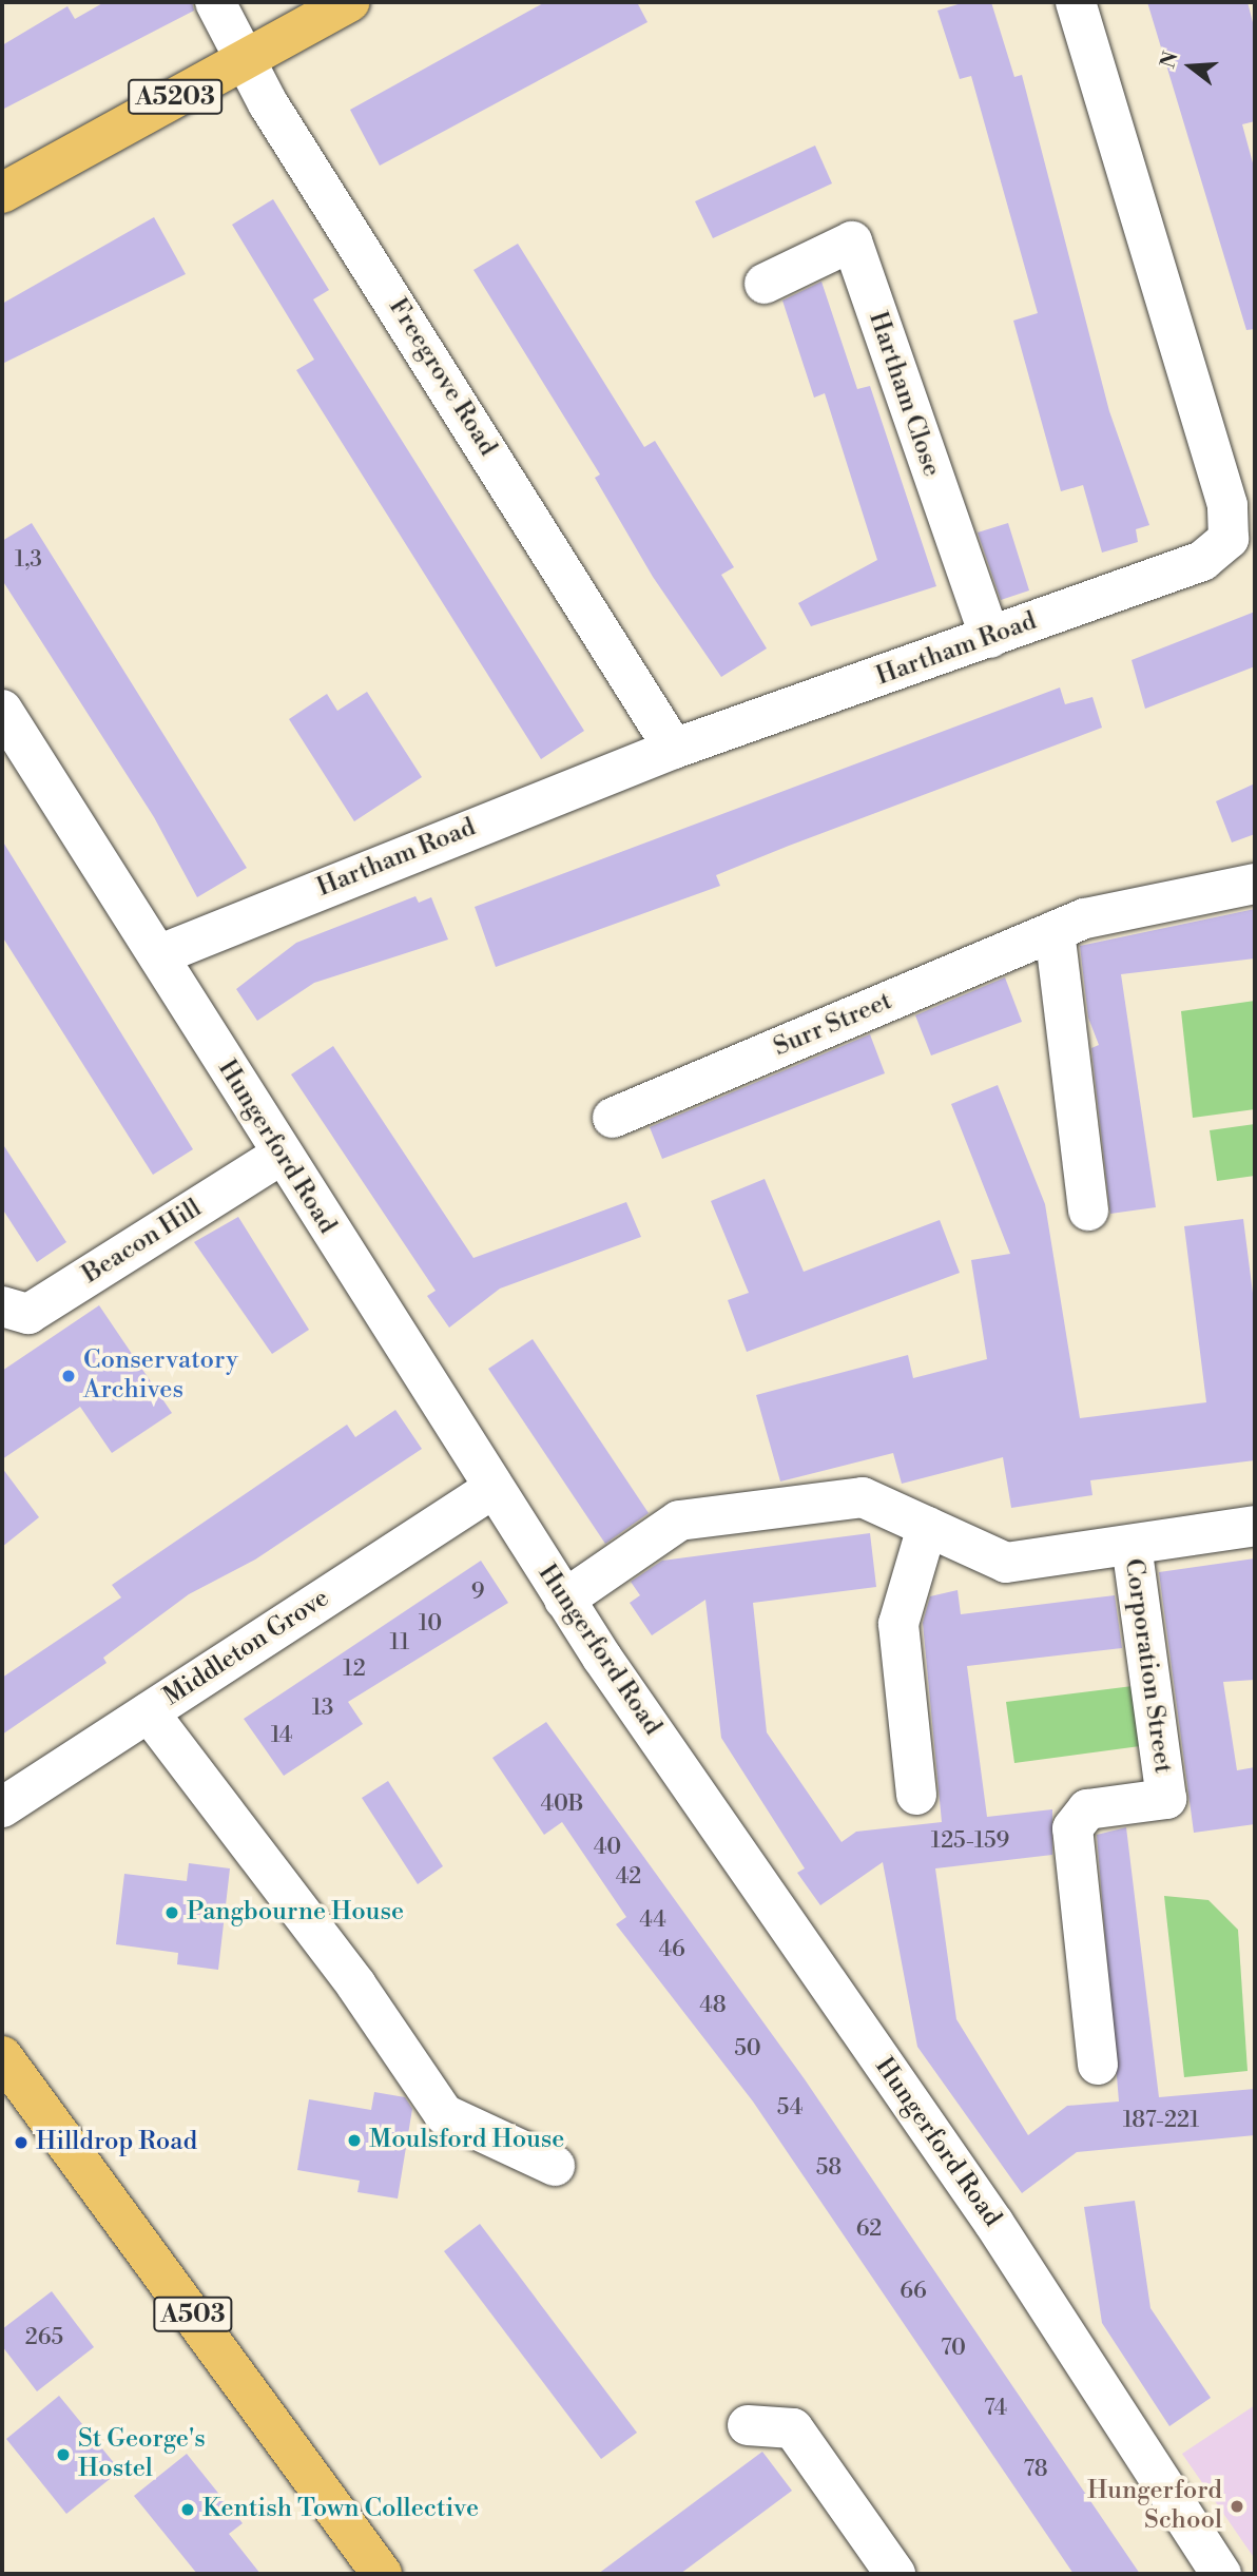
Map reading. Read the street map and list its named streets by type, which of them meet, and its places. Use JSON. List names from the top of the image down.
{
  "streets": {
    "main road": ["A5203", "A503"],
    "street": [
      "Freegrove Road",
      "Hartham Close",
      "Hartham Road",
      "Surr Street",
      "Hungerford Road",
      "Beacon Hill",
      "Middleton Grove",
      "Corporation Street"
    ]
  },
  "crossings": [
    ["A5203", "Freegrove Road"],
    ["Freegrove Road", "Hartham Road"],
    ["Hartham Close", "Hartham Road"],
    ["Hartham Road", "Hungerford Road"],
    ["Hungerford Road", "Beacon Hill"],
    ["Hungerford Road", "Middleton Grove"],
    ["Hungerford Road", "Corporation Street"]
  ],
  "places": [
    "Conservatory Archives",
    "Pangbourne House",
    "Moulsford House",
    "Hilldrop Road",
    "St George's Hostel",
    "Hungerford School",
    "Kentish Town Collective"
  ],
  "house_numbers": [
    "1,3",
    "9",
    "10",
    "11",
    "12",
    "13",
    "14",
    "40B",
    "125-159",
    "40",
    "42",
    "44",
    "46",
    "48",
    "50",
    "54",
    "187-221",
    "58",
    "62",
    "66",
    "265",
    "70",
    "74",
    "78"
  ],
  "north": "left"
}
